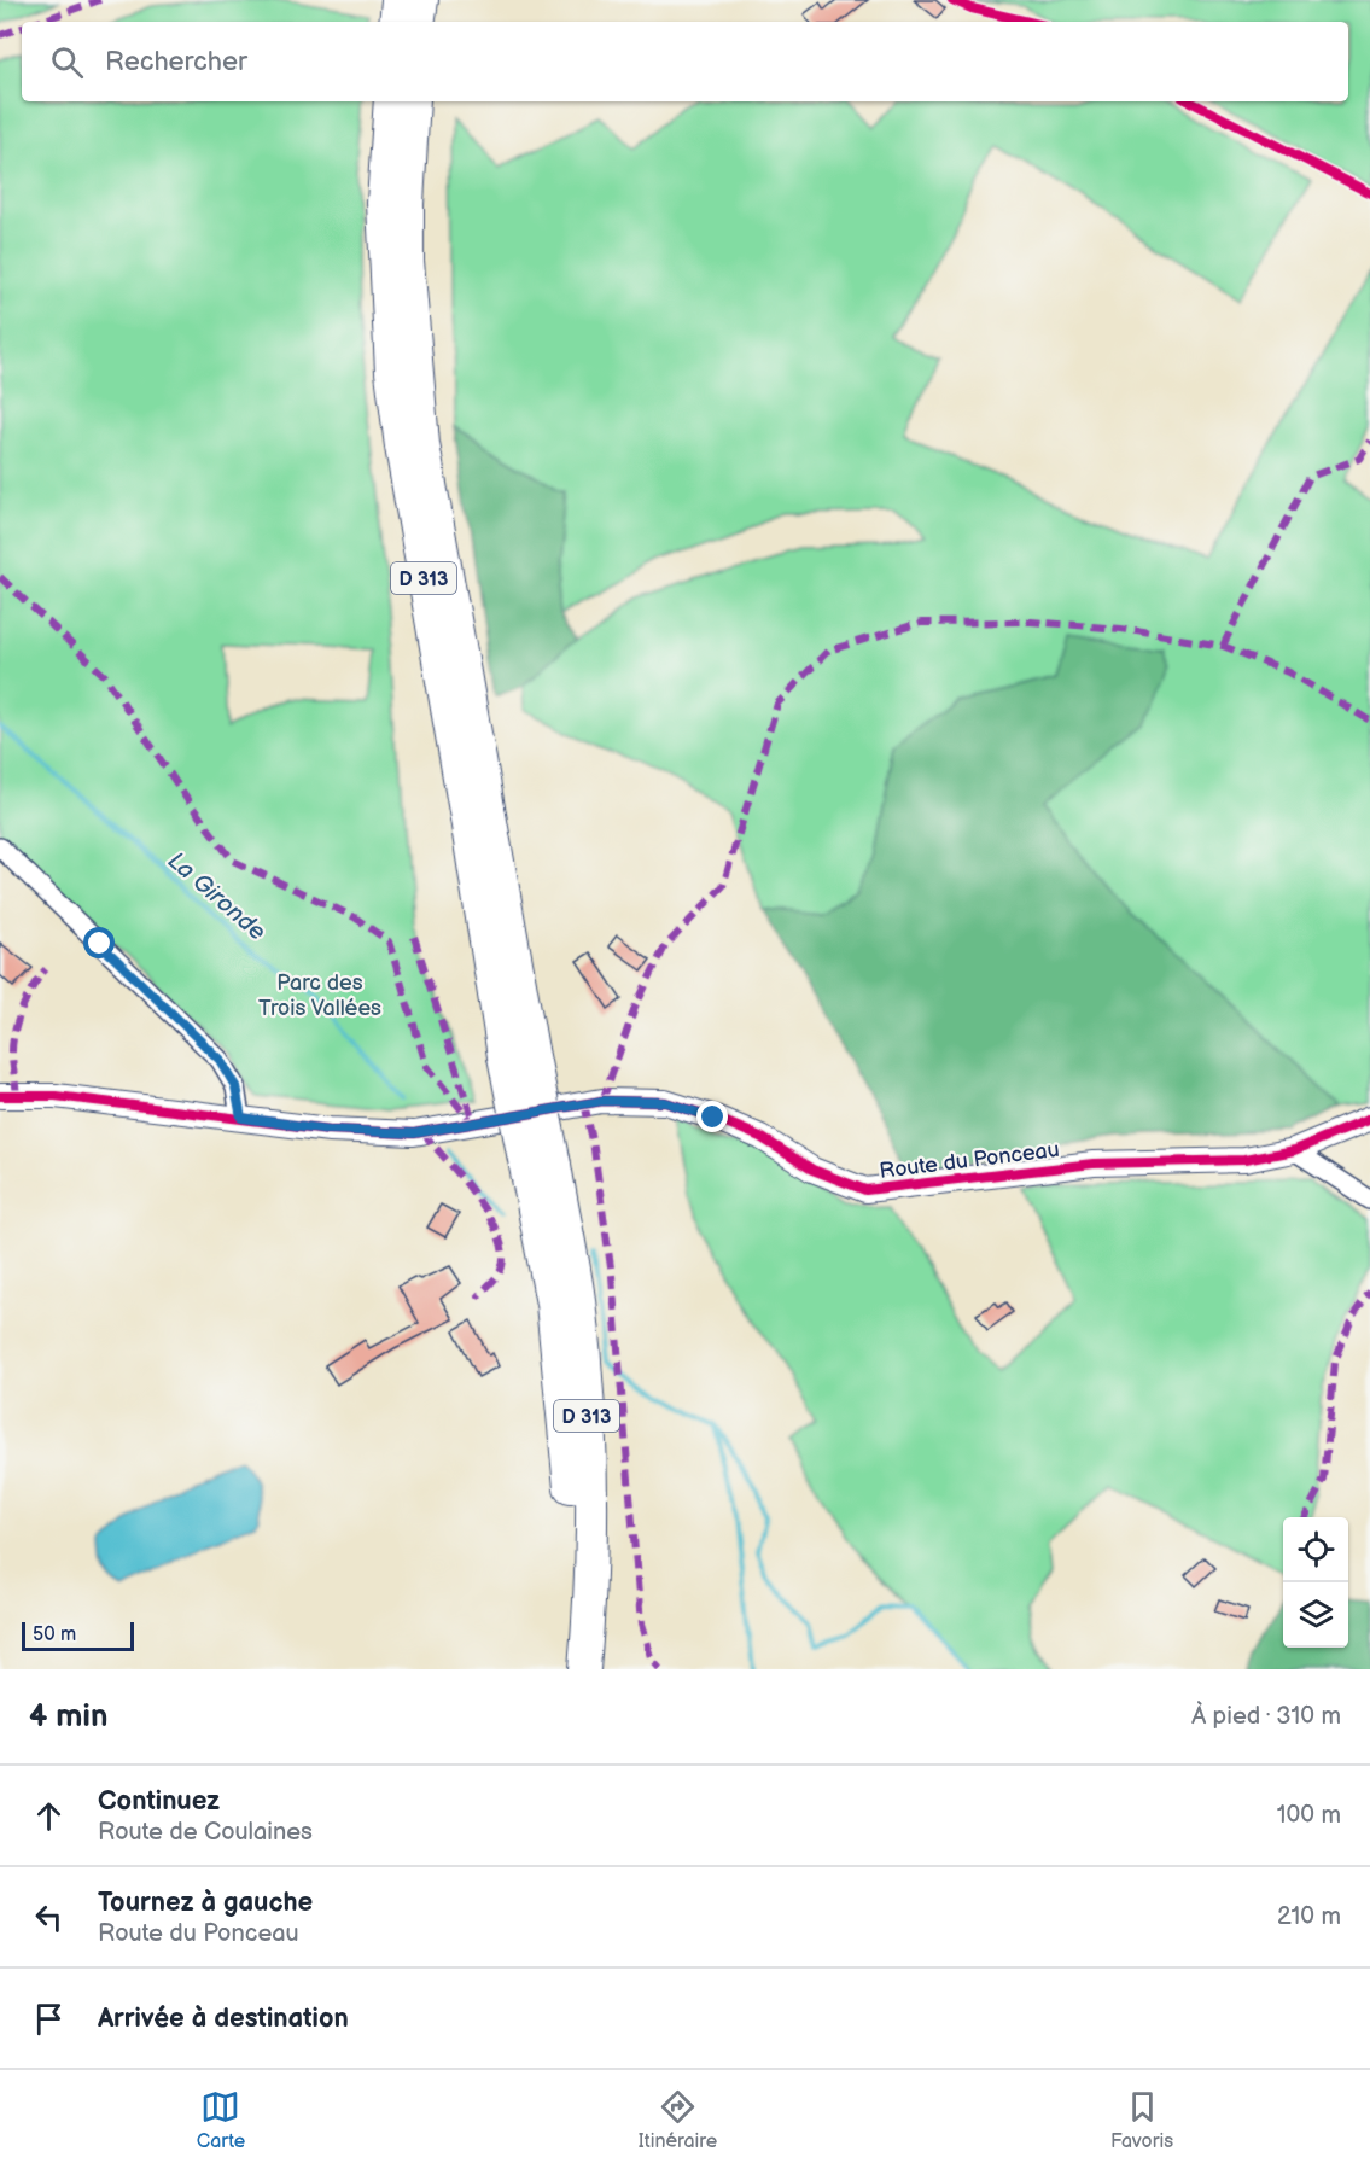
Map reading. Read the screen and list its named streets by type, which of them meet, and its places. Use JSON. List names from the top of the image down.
{
  "streets": {
    "highway": ["D 313"],
    "street": ["Route du Ponceau"]
  },
  "water": ["La Gironde"],
  "parks": ["Parc des Trois Vallées"],
  "scale_bar": "50 m",
  "page": {
    "search": "Rechercher",
    "scale": "50 m",
    "heading": ["4 min", "À pied · 310 m"],
    "list": [
      ["Continuez", "Route de Coulaines", "100 m"],
      ["Tournez à gauche", "Route du Ponceau", "210 m"],
      "Arrivée à destination"
    ],
    "nav": ["Carte", "Itinéraire", "Favoris"]
  }
}
